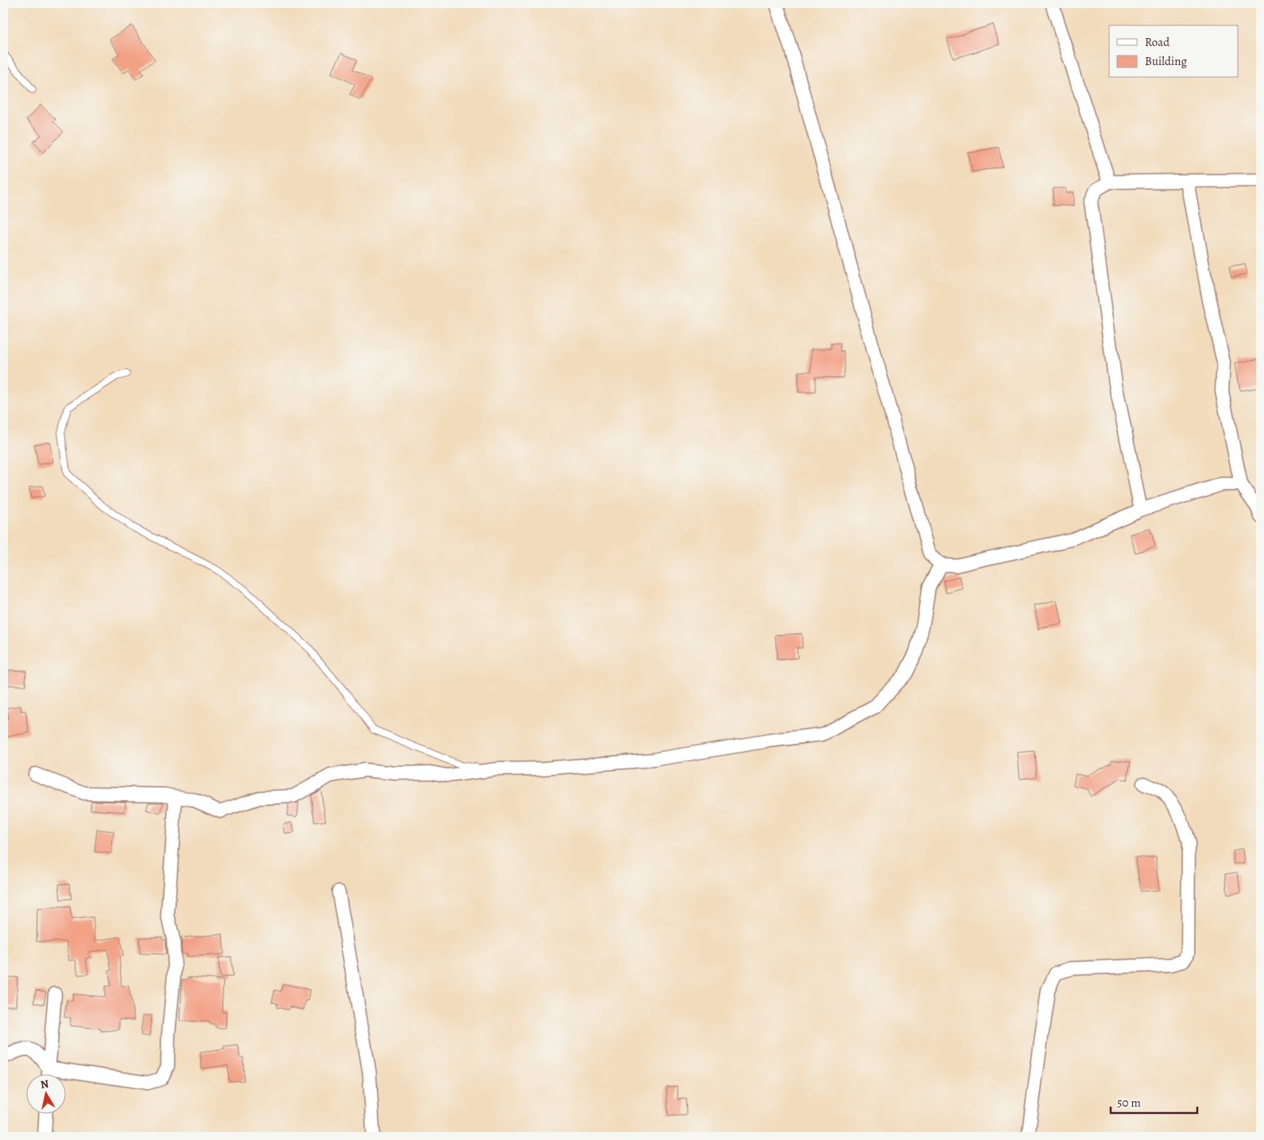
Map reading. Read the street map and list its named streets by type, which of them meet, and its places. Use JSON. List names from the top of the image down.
{
  "legend": ["Road", "Building"],
  "scale_bar": "50 m",
  "north": "top"
}
